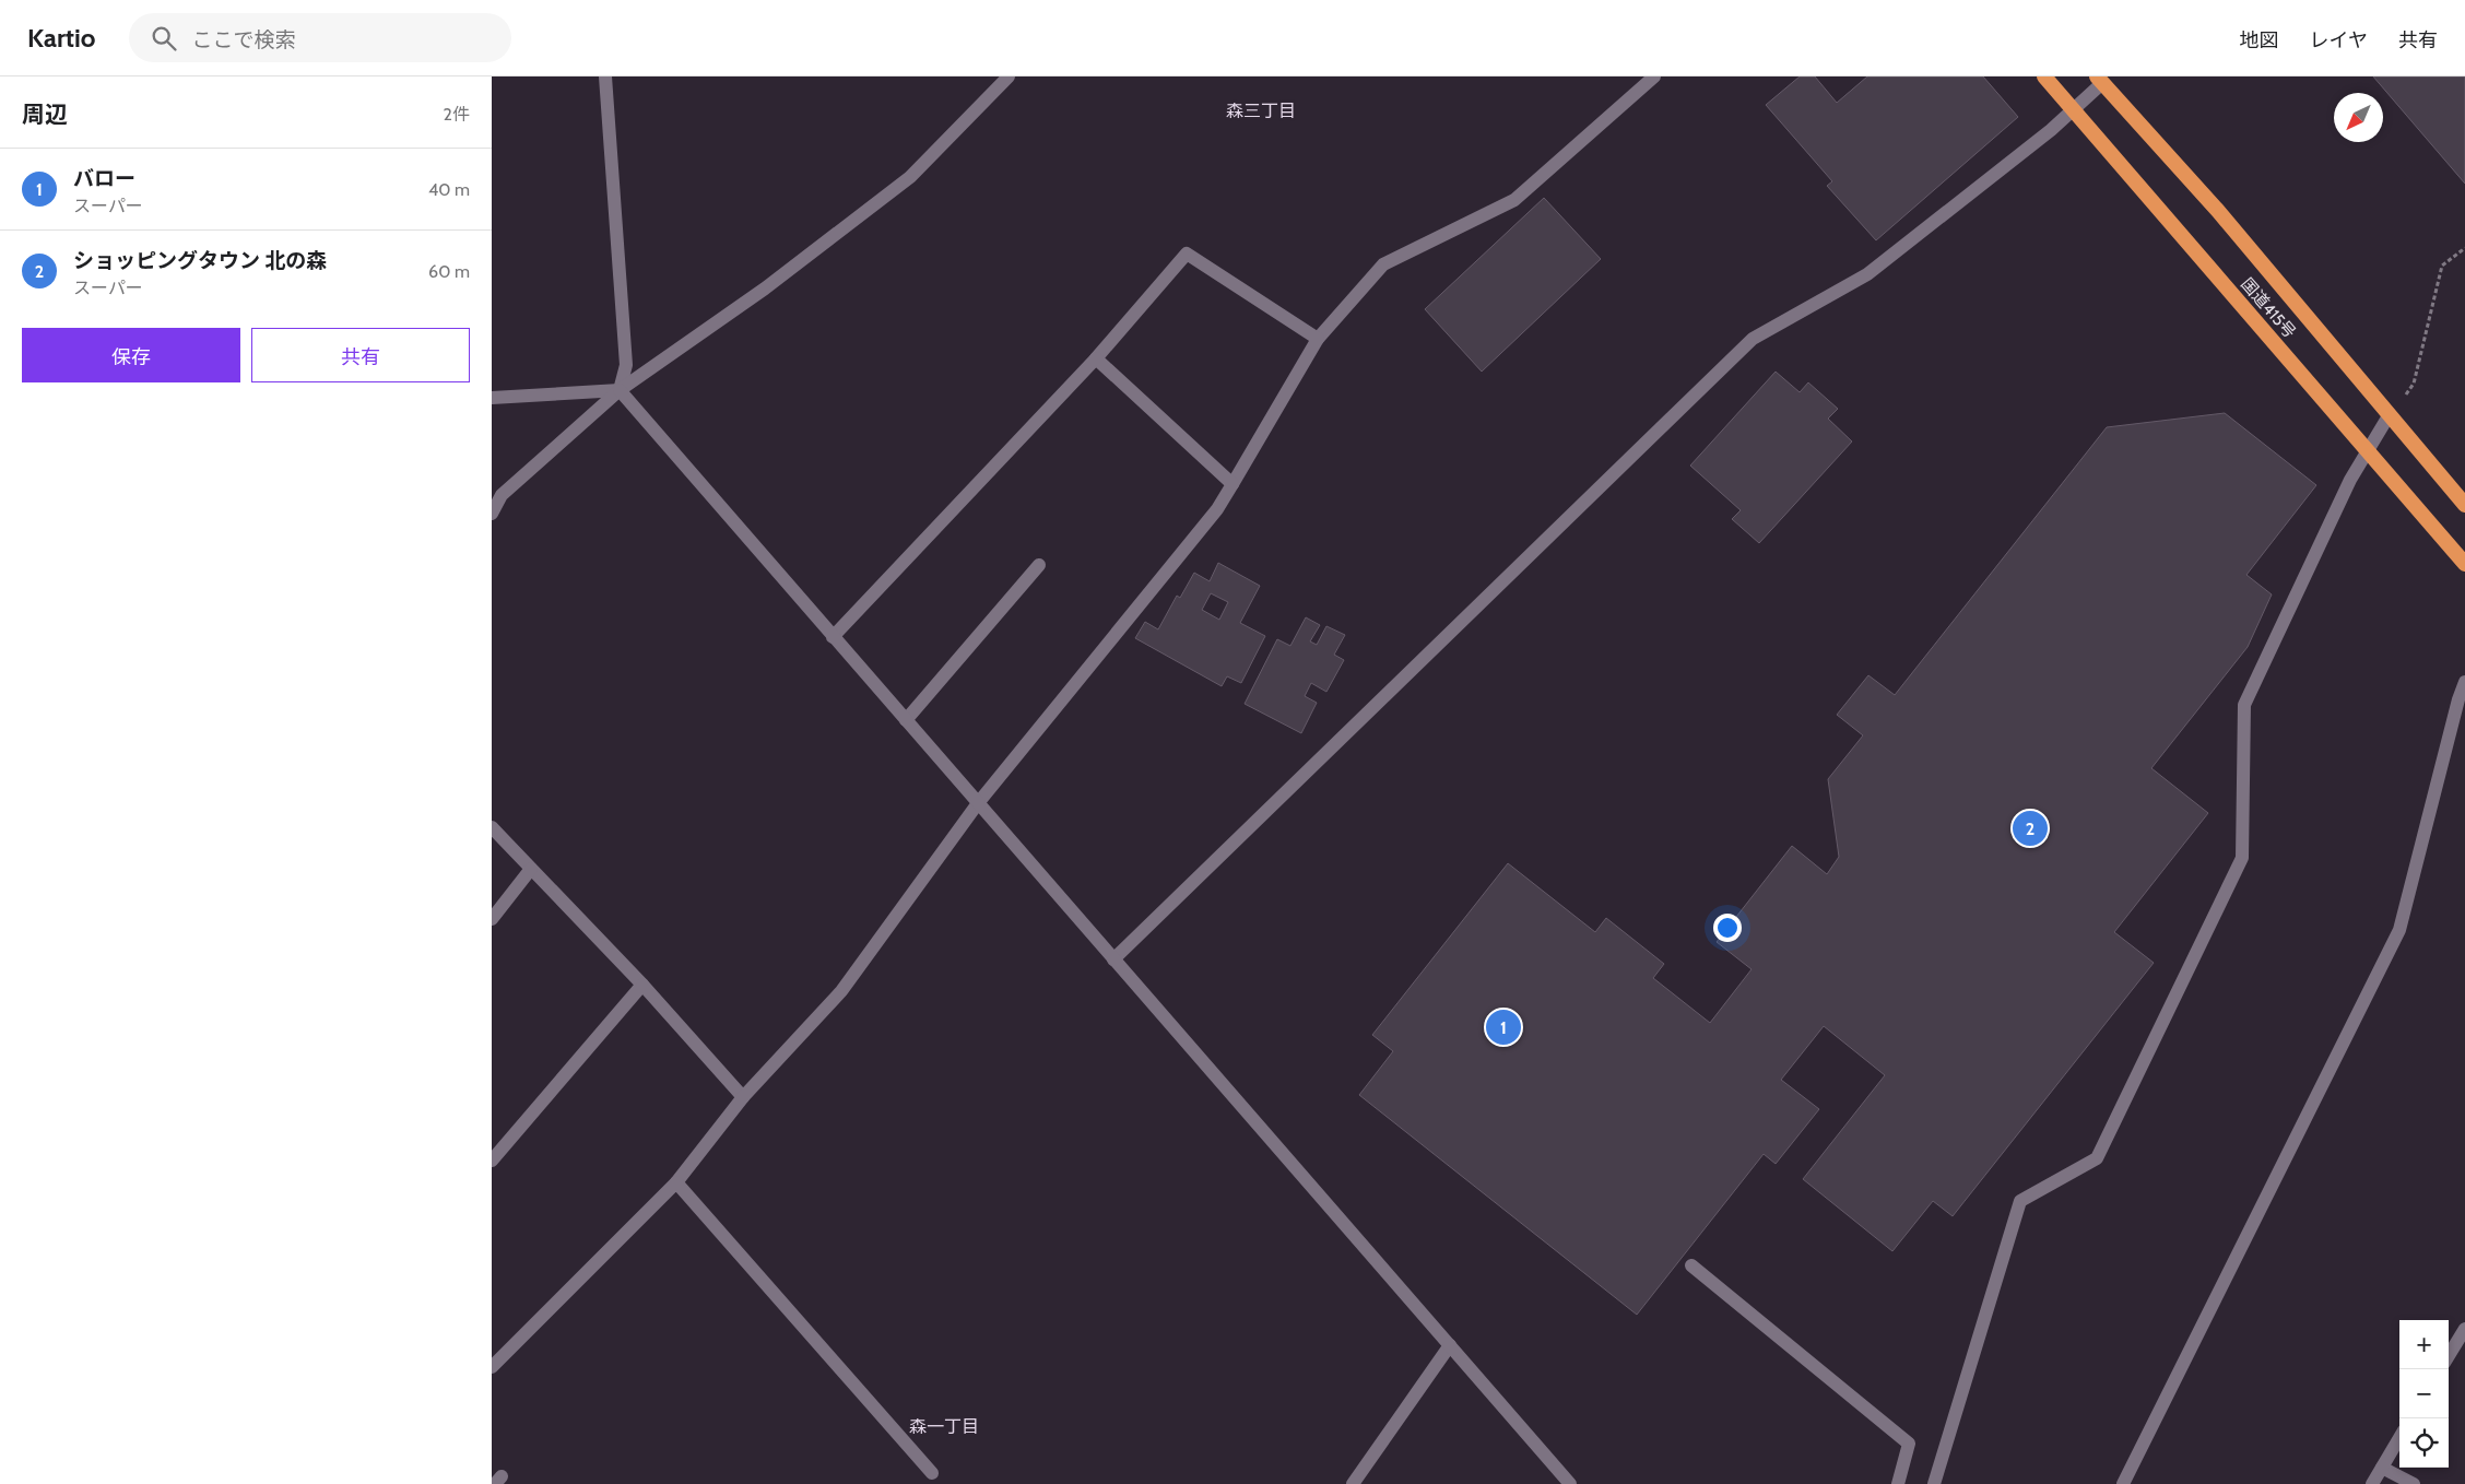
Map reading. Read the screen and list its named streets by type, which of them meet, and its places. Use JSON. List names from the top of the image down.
{
  "streets": {
    "highway": ["国道415号"]
  },
  "districts": ["森三丁目", "森一丁目"],
  "north": "bottom left",
  "page": {
    "header": "Kartio",
    "search": "ここで検索",
    "nav": ["地図", "レイヤ", "共有"],
    "heading": ["周辺", "2件"],
    "list": [
      {
        "mark": "1",
        "name": "バロー",
        "note": "スーパー",
        "value": "40 m"
      },
      {
        "mark": "2",
        "name": "ショッピングタウン 北の森",
        "note": "スーパー",
        "value": "60 m"
      }
    ],
    "buttons": ["保存", "共有"],
    "pins": ["2", "1"],
    "map_buttons": ["+", "−"]
  }
}
